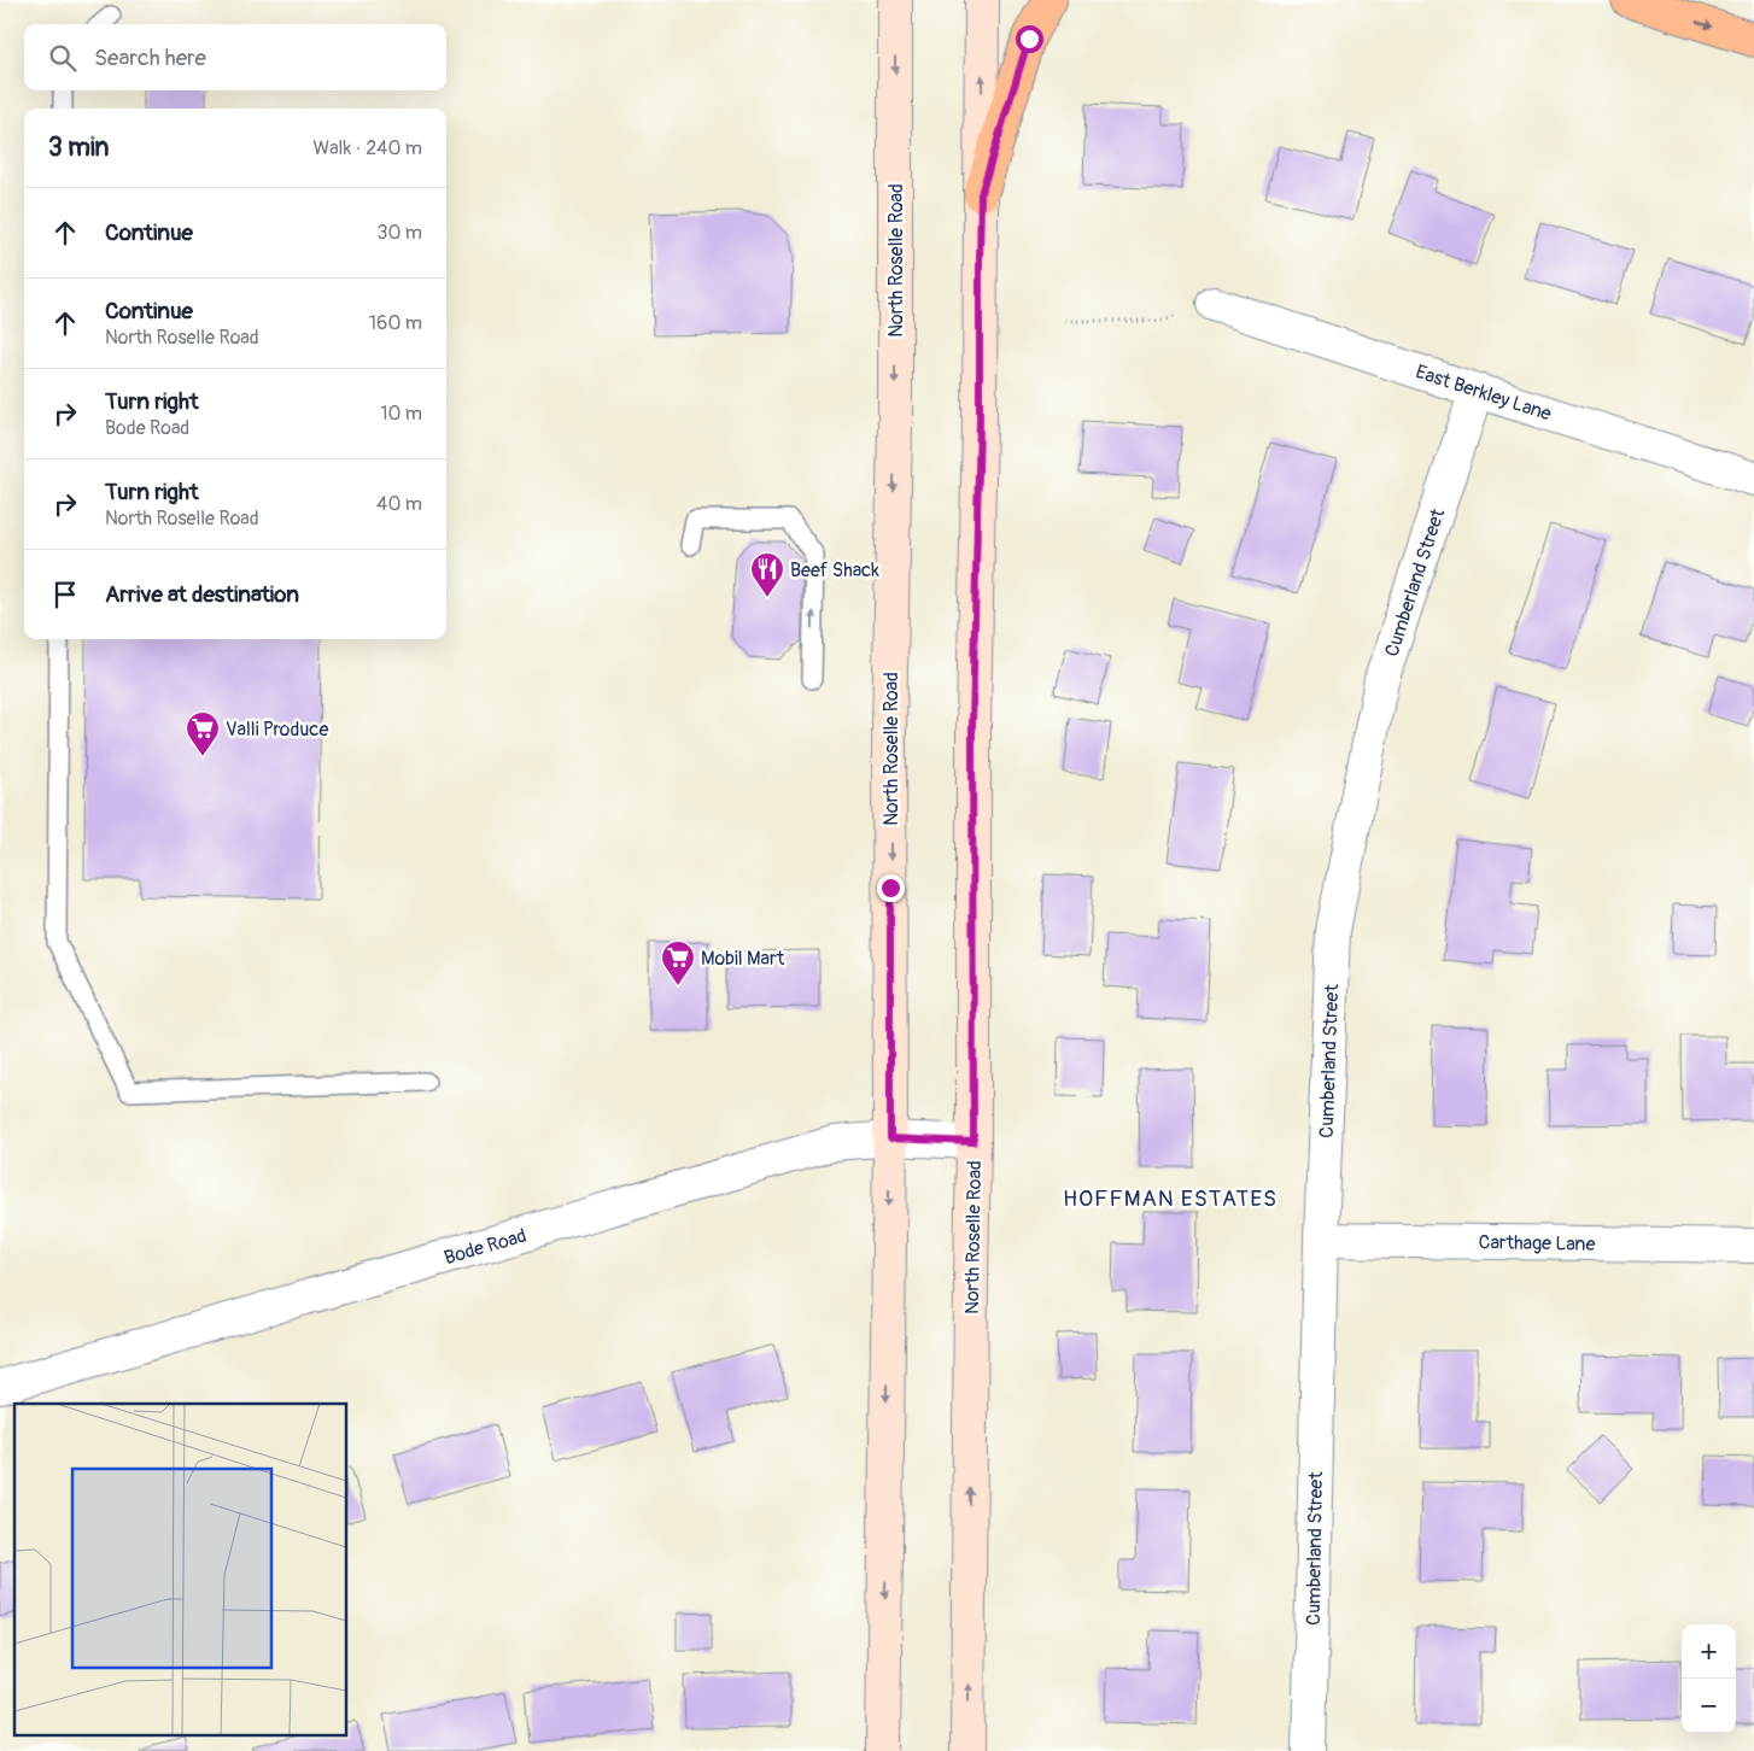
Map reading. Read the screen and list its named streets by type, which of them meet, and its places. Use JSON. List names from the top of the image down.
{
  "streets": {
    "main road": ["North Roselle Road"],
    "street": [
      "East Berkley Lane",
      "Cumberland Street",
      "Carthage Lane",
      "Bode Road"
    ]
  },
  "crossings": [
    ["North Roselle Road", "Bode Road"],
    ["East Berkley Lane", "Cumberland Street"],
    ["Cumberland Street", "Carthage Lane"]
  ],
  "districts": ["HOFFMAN ESTATES"],
  "places": {
    "restaurant": ["Beef Shack"],
    "supermarket": ["Valli Produce", "Mobil Mart"]
  },
  "page": {
    "search": "Search here",
    "heading": ["3 min", "Walk · 240 m"],
    "list": [
      ["Continue", "30 m"],
      ["Continue", "North Roselle Road", "160 m"],
      ["Turn right", "Bode Road", "10 m"],
      ["Turn right", "North Roselle Road", "40 m"],
      "Arrive at destination"
    ],
    "map_buttons": ["+", "−"]
  }
}
